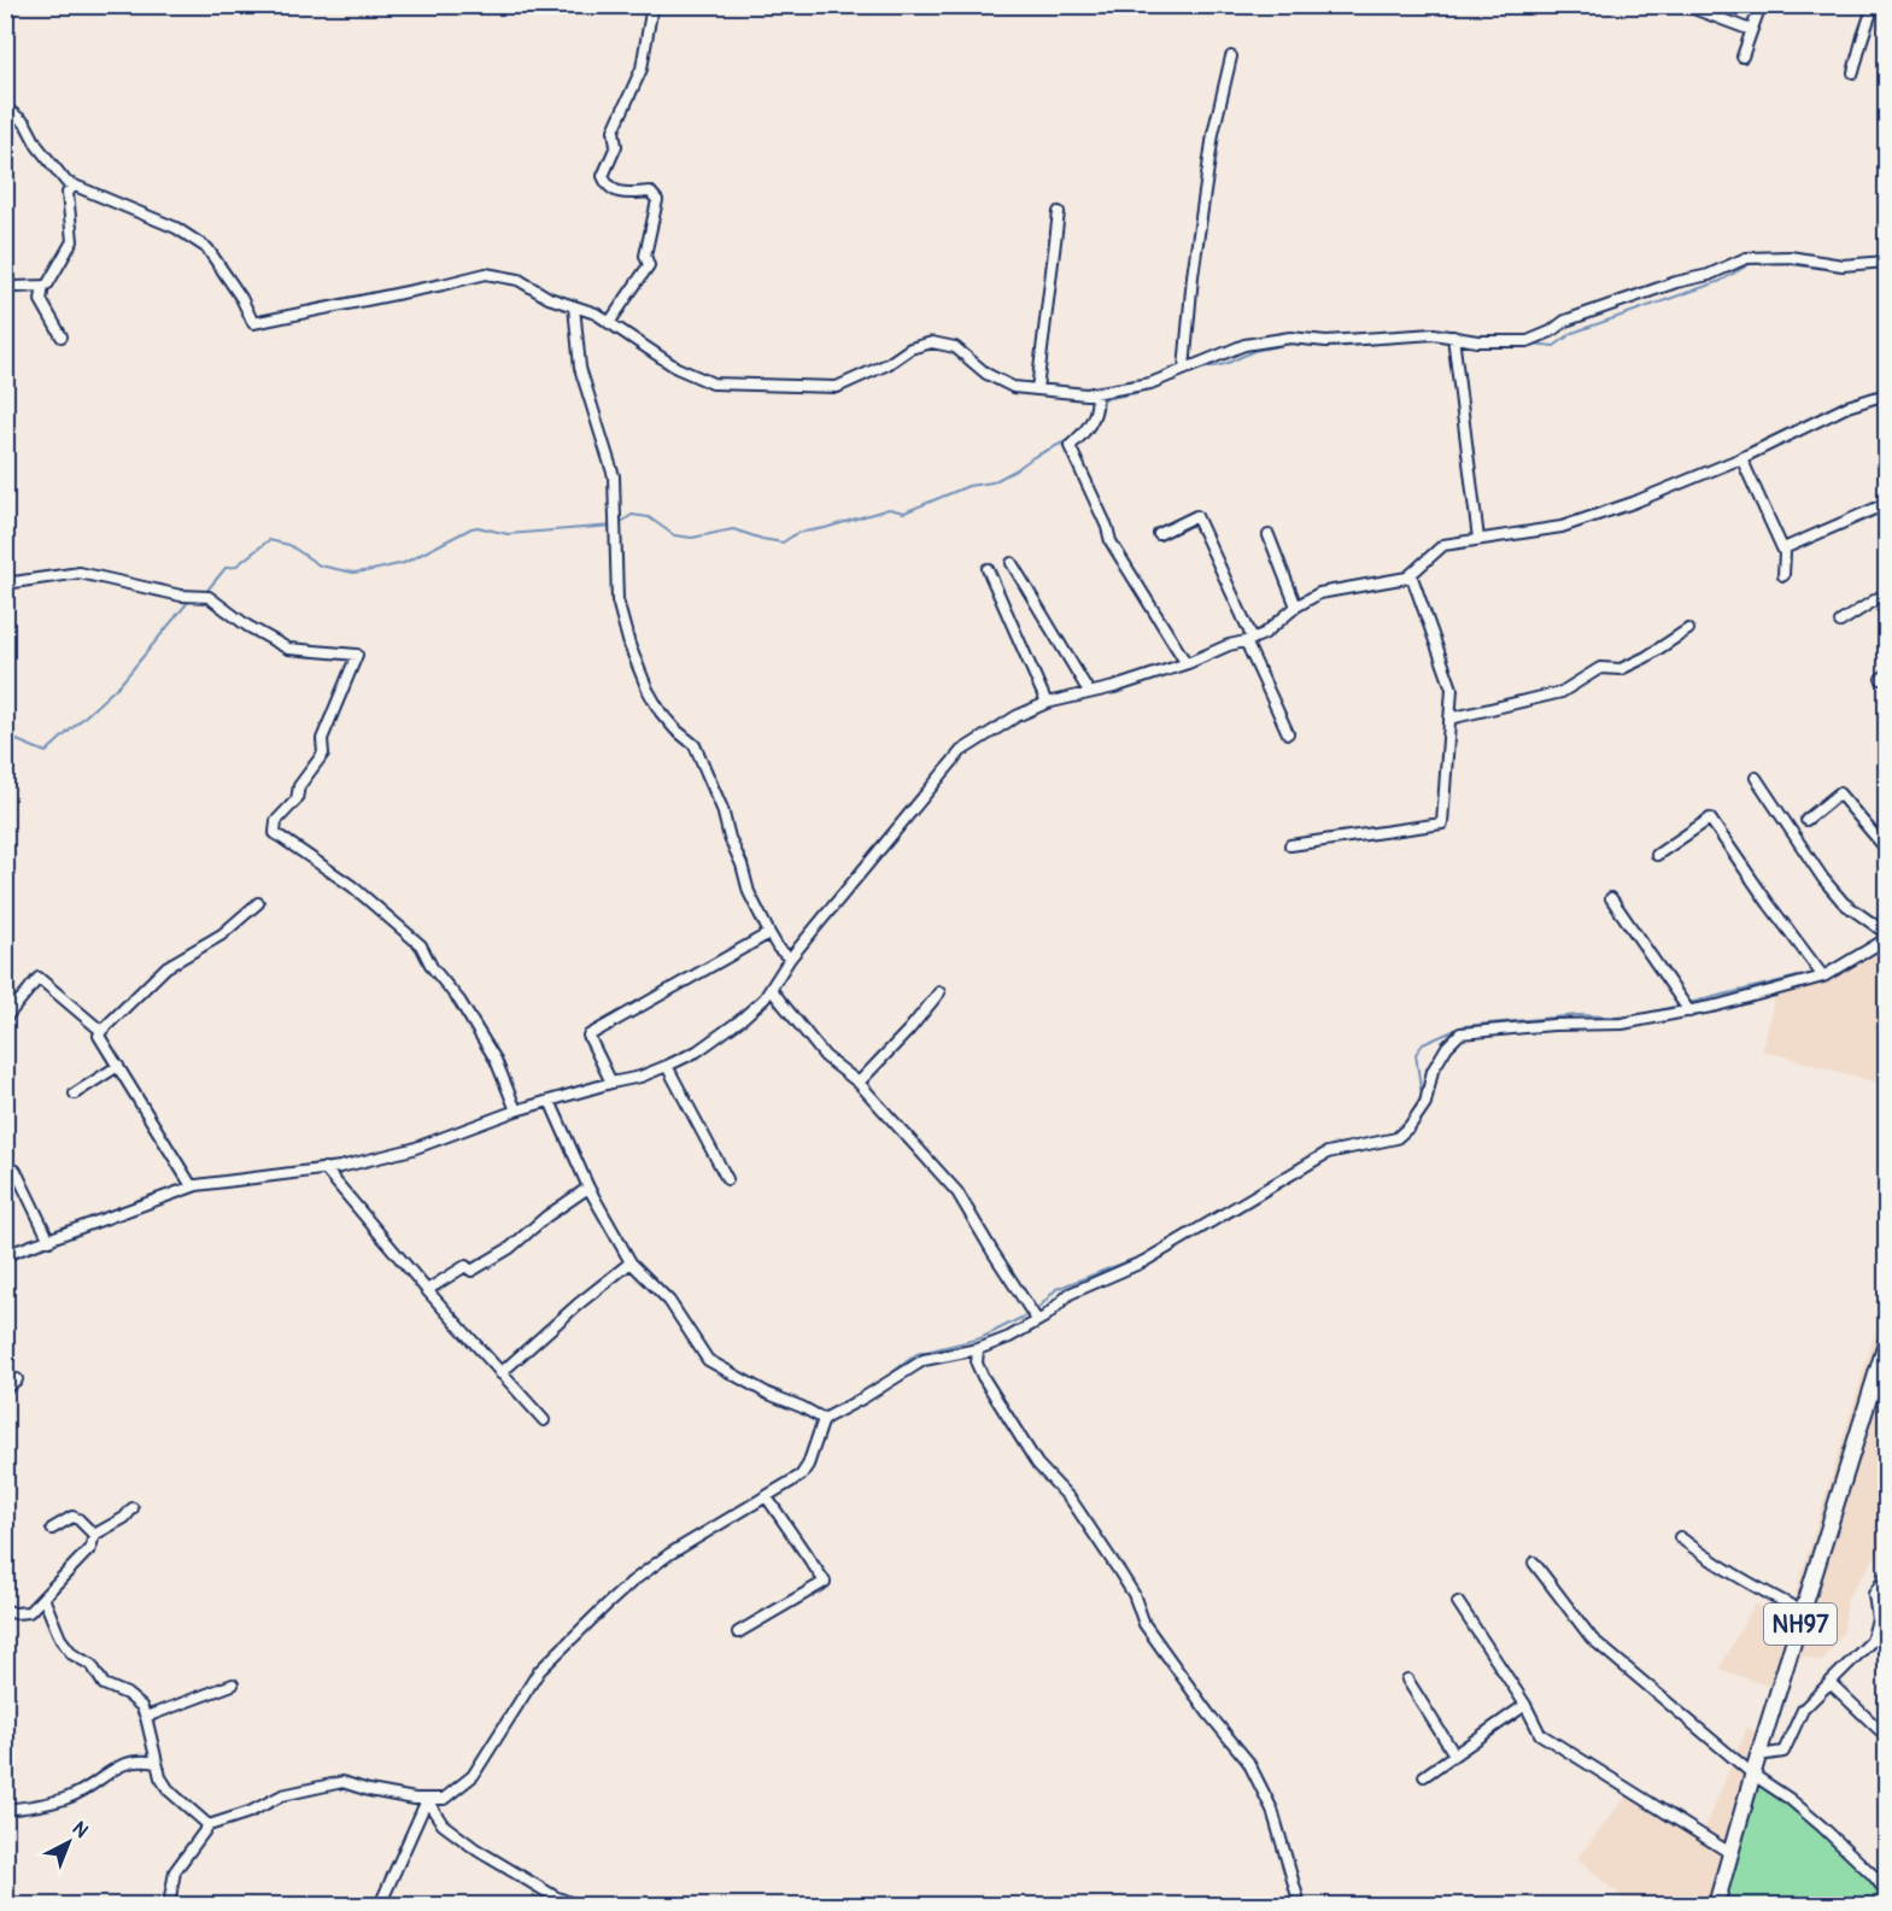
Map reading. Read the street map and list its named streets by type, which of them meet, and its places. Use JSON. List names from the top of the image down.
{
  "streets": {
    "highway": ["NH97"]
  },
  "north": "top right"
}
